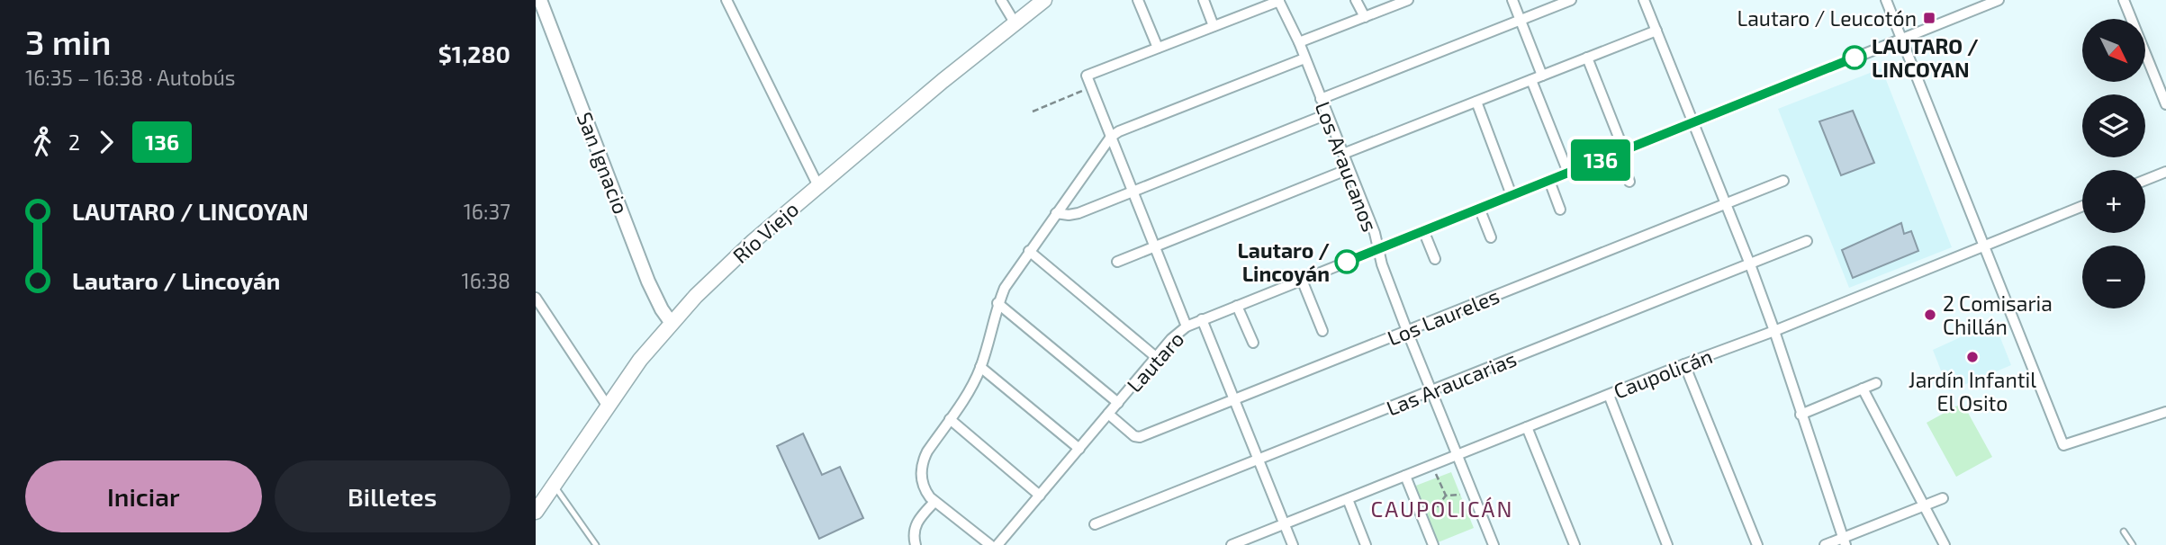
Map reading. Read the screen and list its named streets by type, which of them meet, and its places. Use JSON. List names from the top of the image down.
{
  "streets": {
    "main road": ["Río Viejo"],
    "street": [
      "San Ignacio",
      "Los Araucanos",
      "Los Laureles",
      "Lautaro",
      "Caupolicán",
      "Las Araucarias"
    ]
  },
  "crossings": [
    ["San Ignacio", "Río Viejo"],
    ["Los Araucanos", "Los Laureles"],
    ["Los Araucanos", "Lautaro"],
    ["Los Araucanos", "Caupolicán"],
    ["Los Araucanos", "Las Araucarias"],
    ["Los Laureles", "Lautaro"]
  ],
  "districts": ["CAUPOLICÁN"],
  "places": {
    "transit": ["Lautaro / Leucotón"],
    "other": [
      "LAUTARO / LINCOYAN",
      "Lautaro / Lincoyán",
      "2 Comisaria Chillán",
      "Jardín Infantil El Osito"
    ]
  },
  "lines": ["bus line 136"],
  "north": "bottom right",
  "page": {
    "heading": ["3 min", "16:35 – 16:38 · Autobús", "$1,280"],
    "on_map": "136",
    "map_buttons": ["+", "−"],
    "legs": ["2", "136"],
    "list": [
      {
        "name": "LAUTARO / LINCOYAN",
        "value": "16:37"
      },
      {
        "name": "Lautaro / Lincoyán",
        "value": "16:38"
      }
    ],
    "buttons": ["Iniciar", "Billetes"]
  }
}
